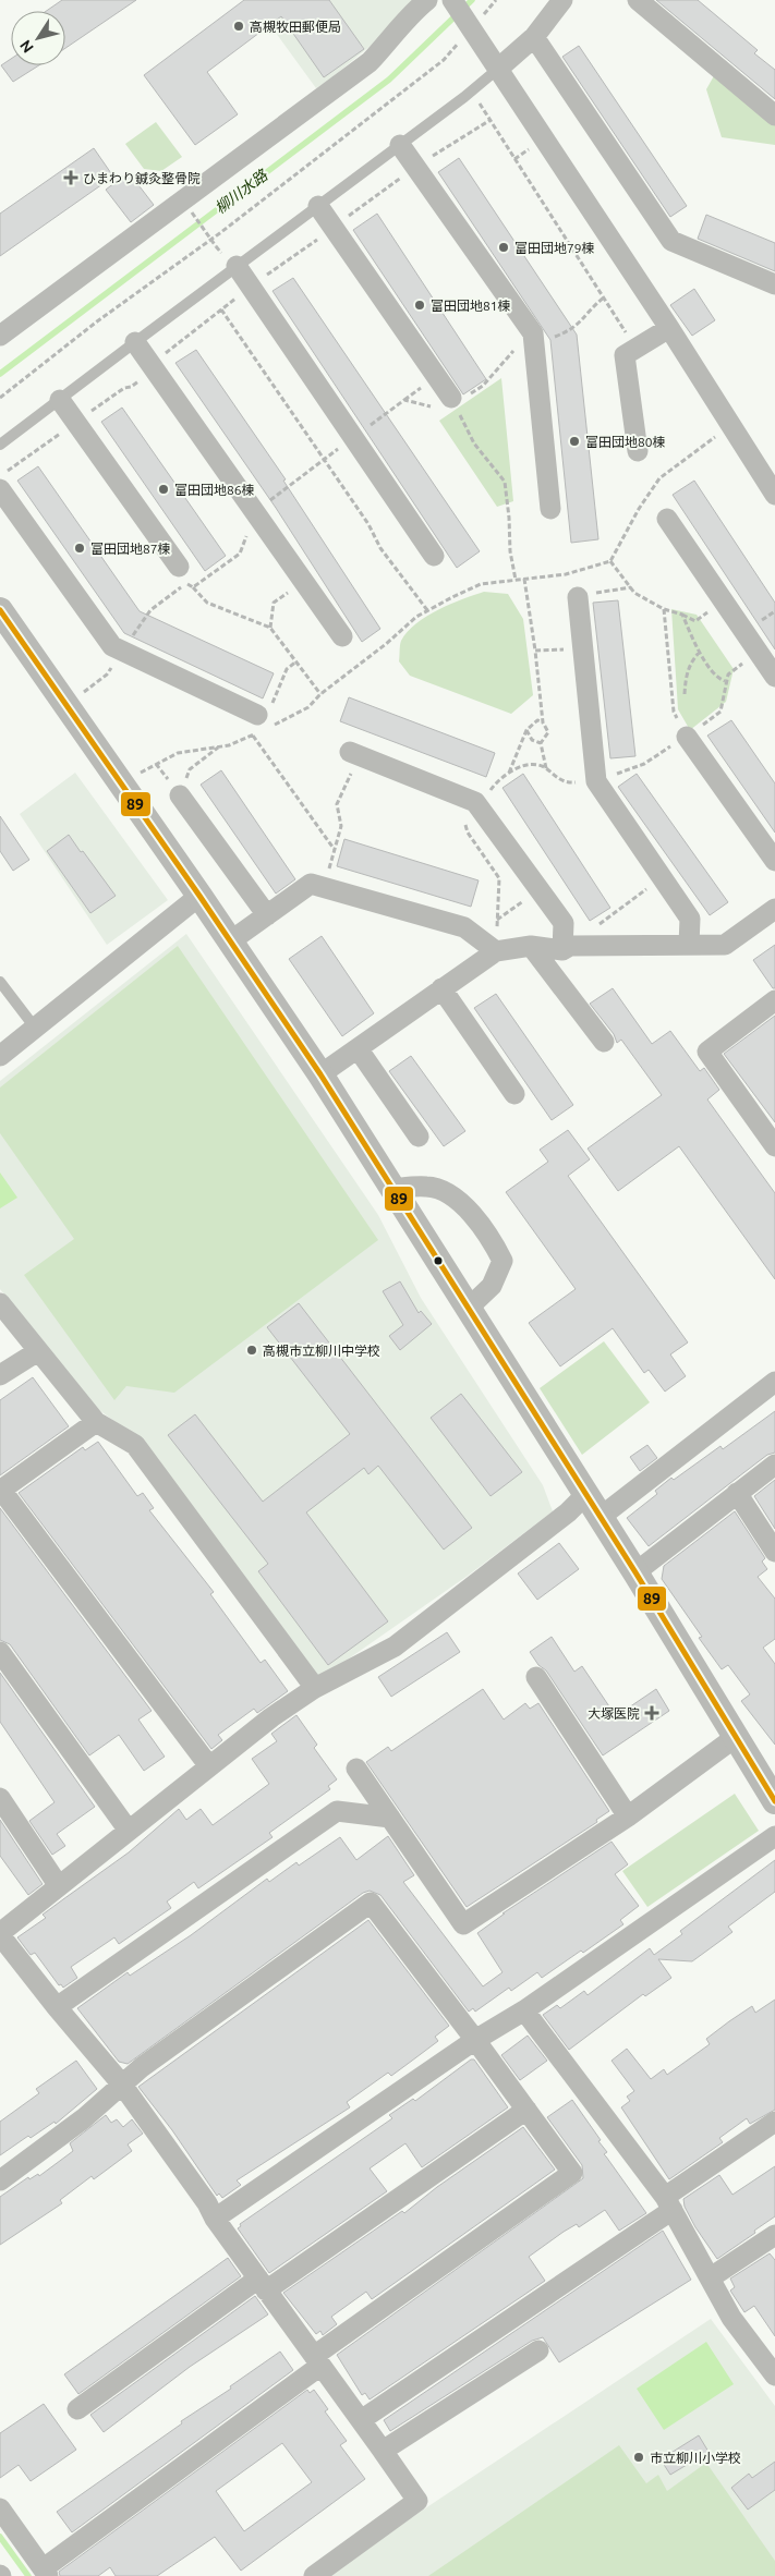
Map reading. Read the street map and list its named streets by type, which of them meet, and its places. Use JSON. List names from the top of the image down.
{
  "water": ["柳川水路"],
  "places": {
    "other": [
      "高槻牧田郵便局",
      "富田団地79棟",
      "富田団地81棟",
      "富田団地80棟",
      "富田団地86棟",
      "富田団地87棟",
      "高槻市立柳川中学校",
      "市立柳川小学校"
    ],
    "health": ["ひまわり鍼灸整骨院", "大塚医院"]
  },
  "lines": ["transit line 89"],
  "north": "bottom left"
}
